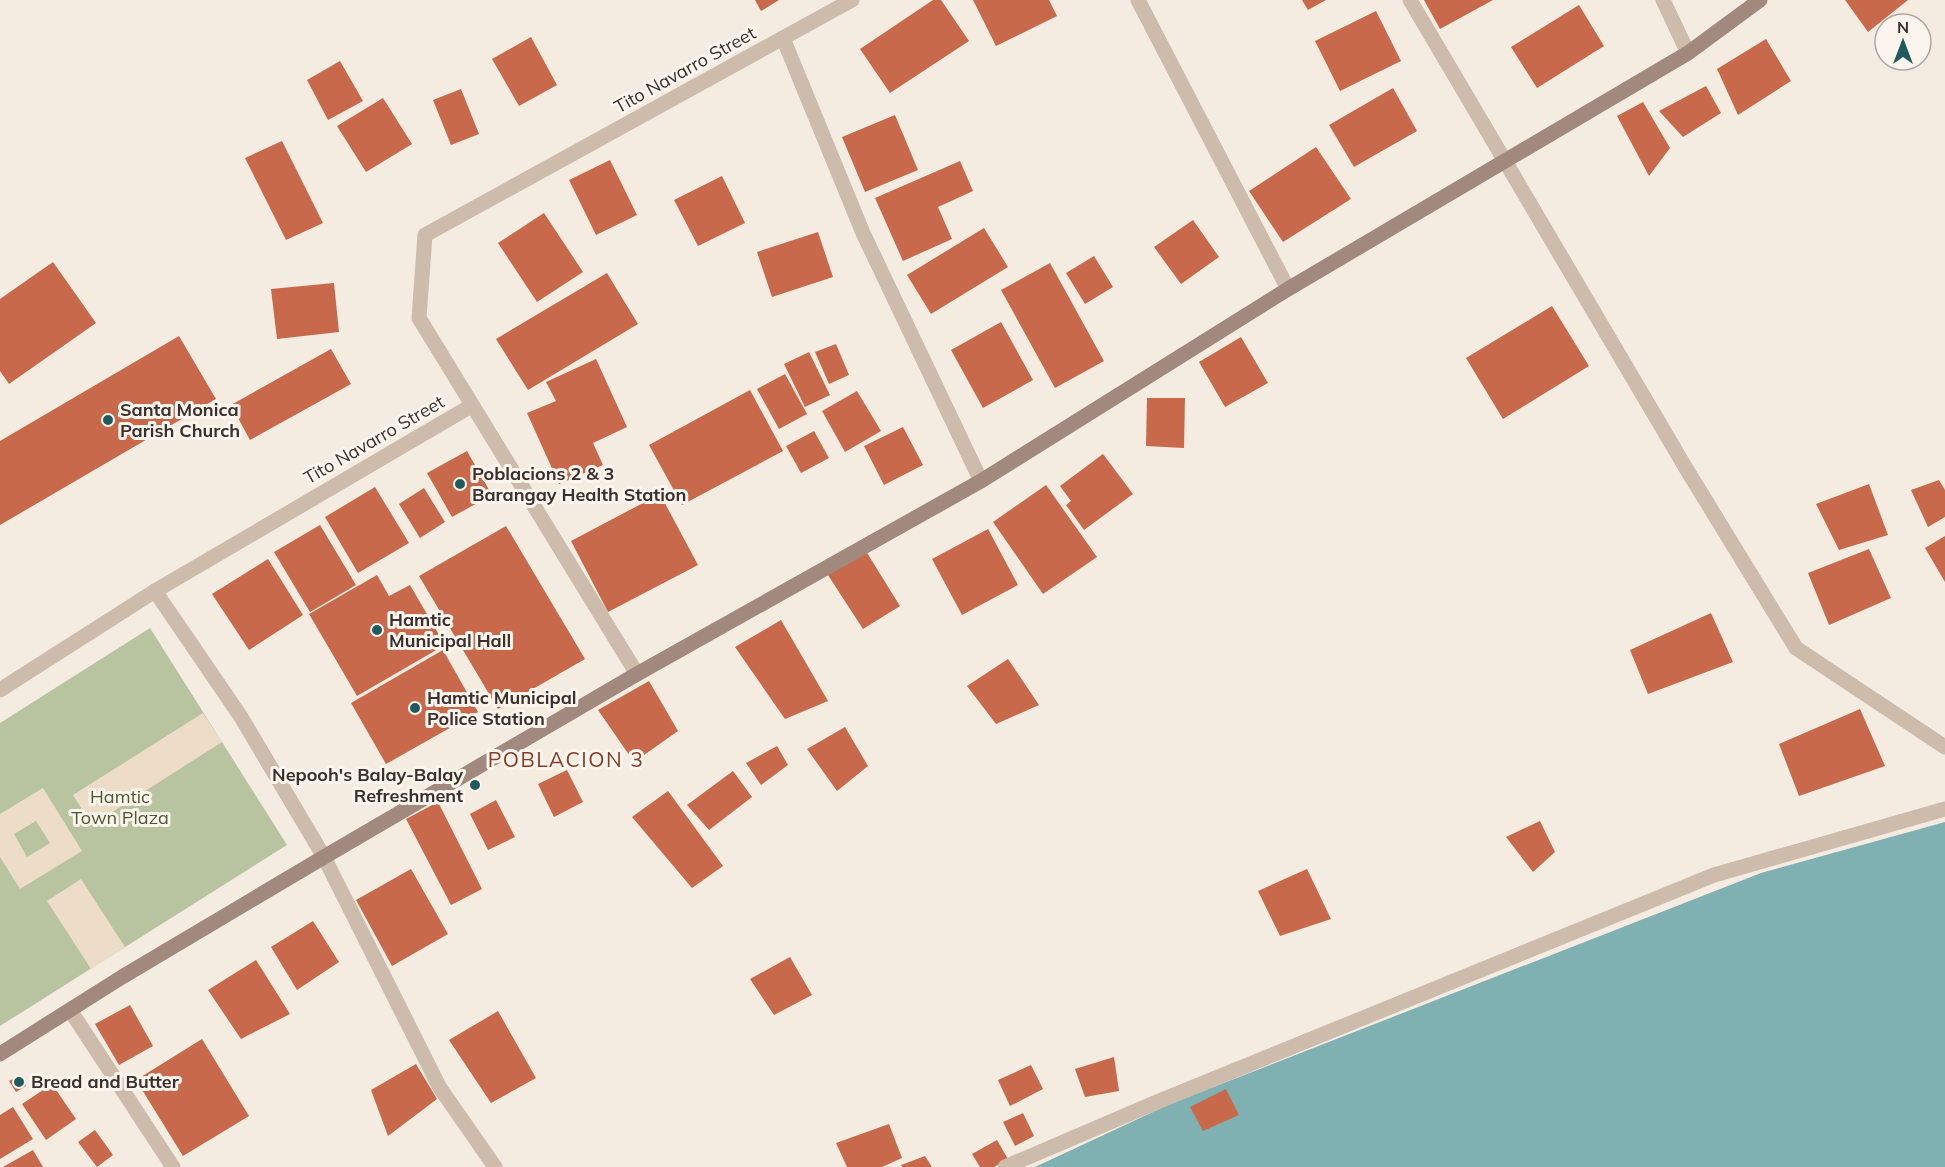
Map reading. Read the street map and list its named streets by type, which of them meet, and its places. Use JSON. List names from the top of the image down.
{
  "streets": {
    "street": ["Tito Navarro Street"]
  },
  "districts": ["POBLACION 3"],
  "parks": ["Hamtic Town Plaza"],
  "places": [
    "Santa Monica Parish Church",
    "Poblacions 2 & 3 Barangay Health Station",
    "Hamtic Municipal Hall",
    "Hamtic Municipal Police Station",
    "Nepooh's Balay-Balay Refreshment",
    "Bread and Butter"
  ],
  "north": "top"
}
